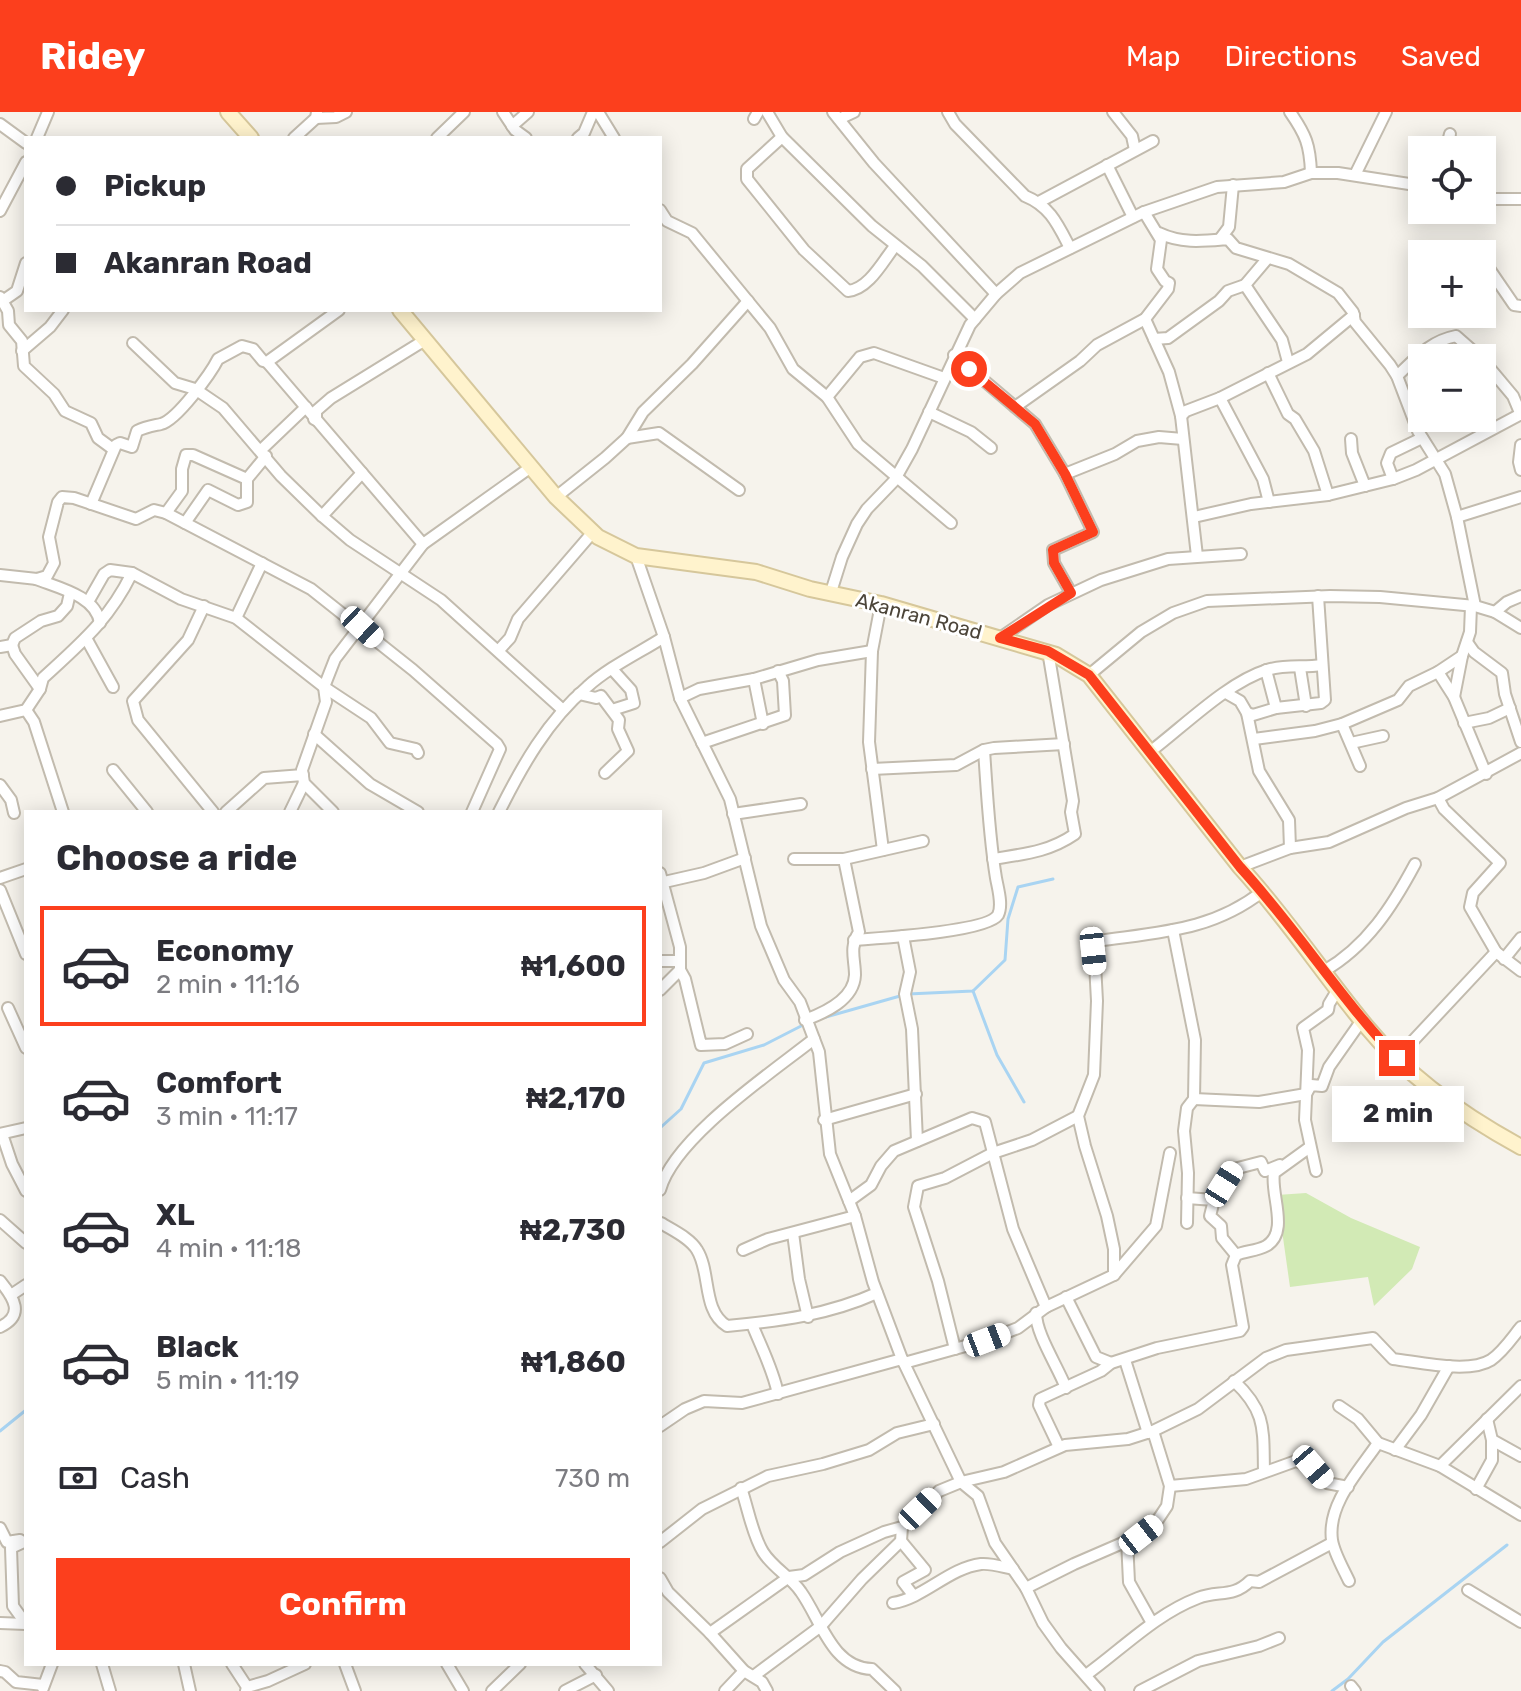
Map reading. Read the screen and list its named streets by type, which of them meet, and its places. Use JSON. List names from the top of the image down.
{
  "streets": {
    "main road": ["Akanran Road"]
  },
  "page": {
    "header": "Ridey",
    "nav": ["Map", "Directions", "Saved"],
    "map_buttons": ["+", "−"],
    "banner": ["Pickup", "Akanran Road"],
    "heading": "Choose a ride",
    "list": [
      {
        "name": "Economy",
        "note": "2 min · 11:16",
        "value": "₦1,600"
      },
      {
        "name": "Comfort",
        "note": "3 min · 11:17",
        "value": "₦2,170"
      },
      {
        "name": "XL",
        "note": "4 min · 11:18",
        "value": "₦2,730"
      },
      {
        "name": "Black",
        "note": "5 min · 11:19",
        "value": "₦1,860"
      }
    ],
    "bubble": "2 min",
    "pay": ["Cash", "730 m"],
    "buttons": "Confirm"
  }
}
